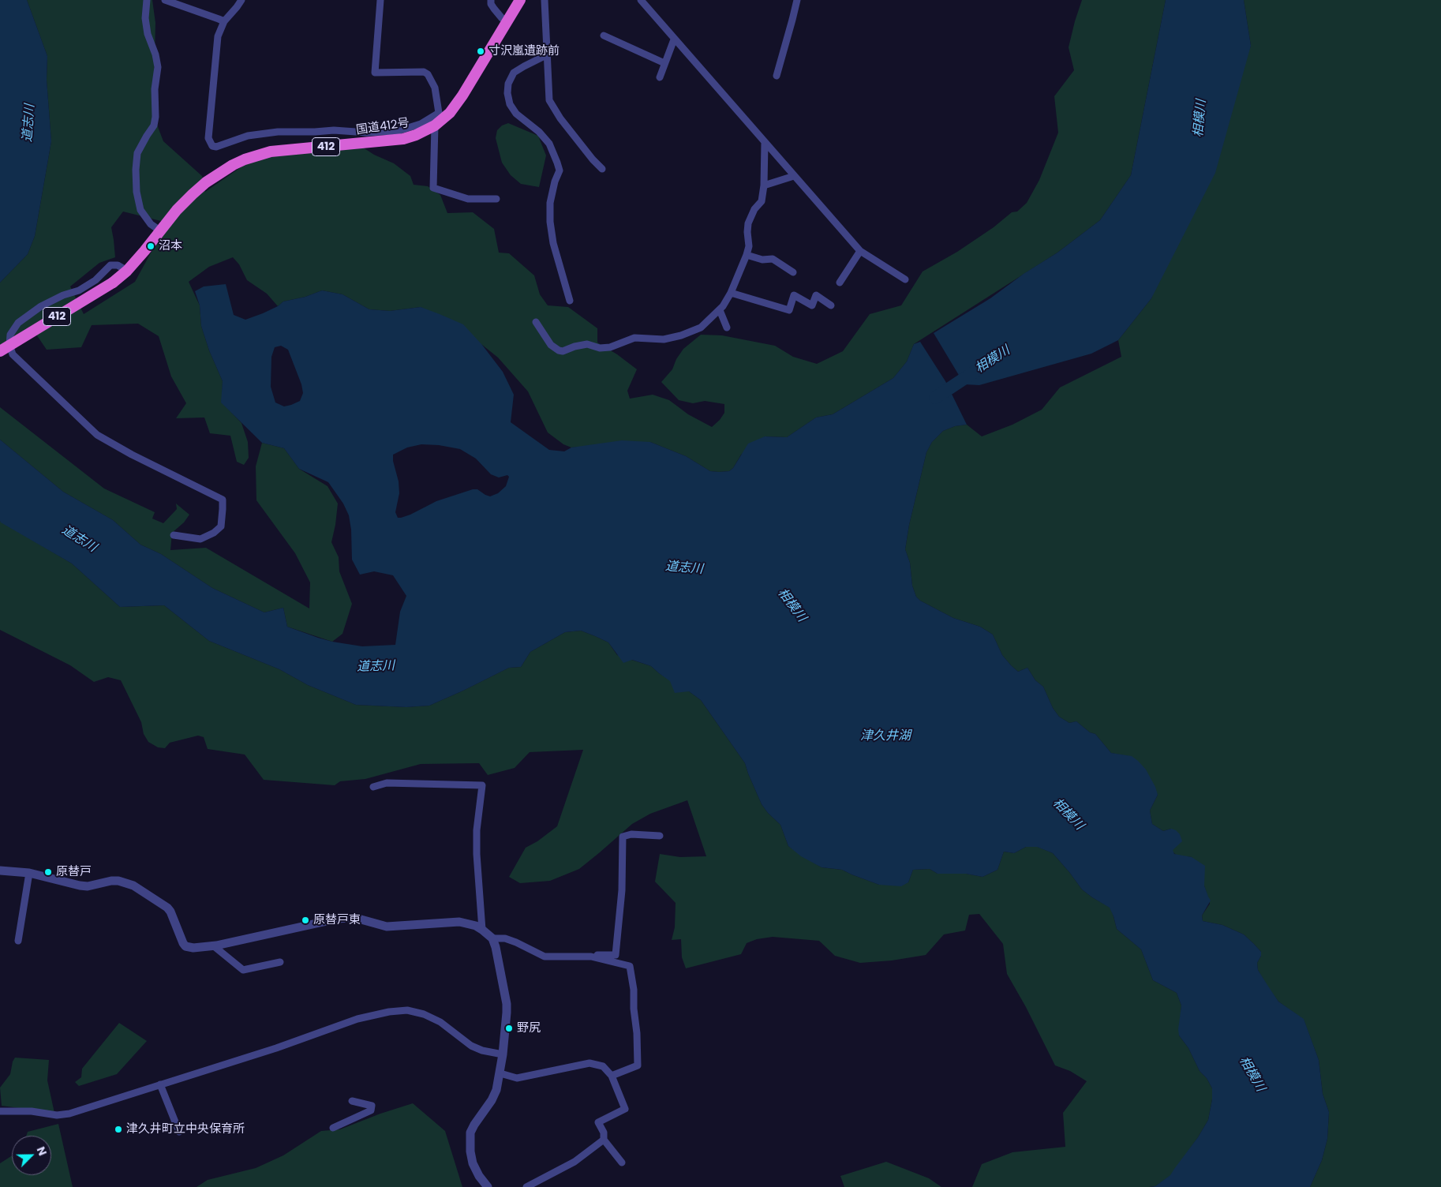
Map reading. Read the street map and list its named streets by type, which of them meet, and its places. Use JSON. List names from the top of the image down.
{
  "streets": {
    "highway": ["国道412号", "412"]
  },
  "water": ["相模川", "道志川", "津久井湖"],
  "places": [
    "寸沢嵐遺跡前",
    "沼本",
    "原替戸",
    "原替戸東",
    "野尻",
    "津久井町立中央保育所"
  ],
  "north": "top right"
}
